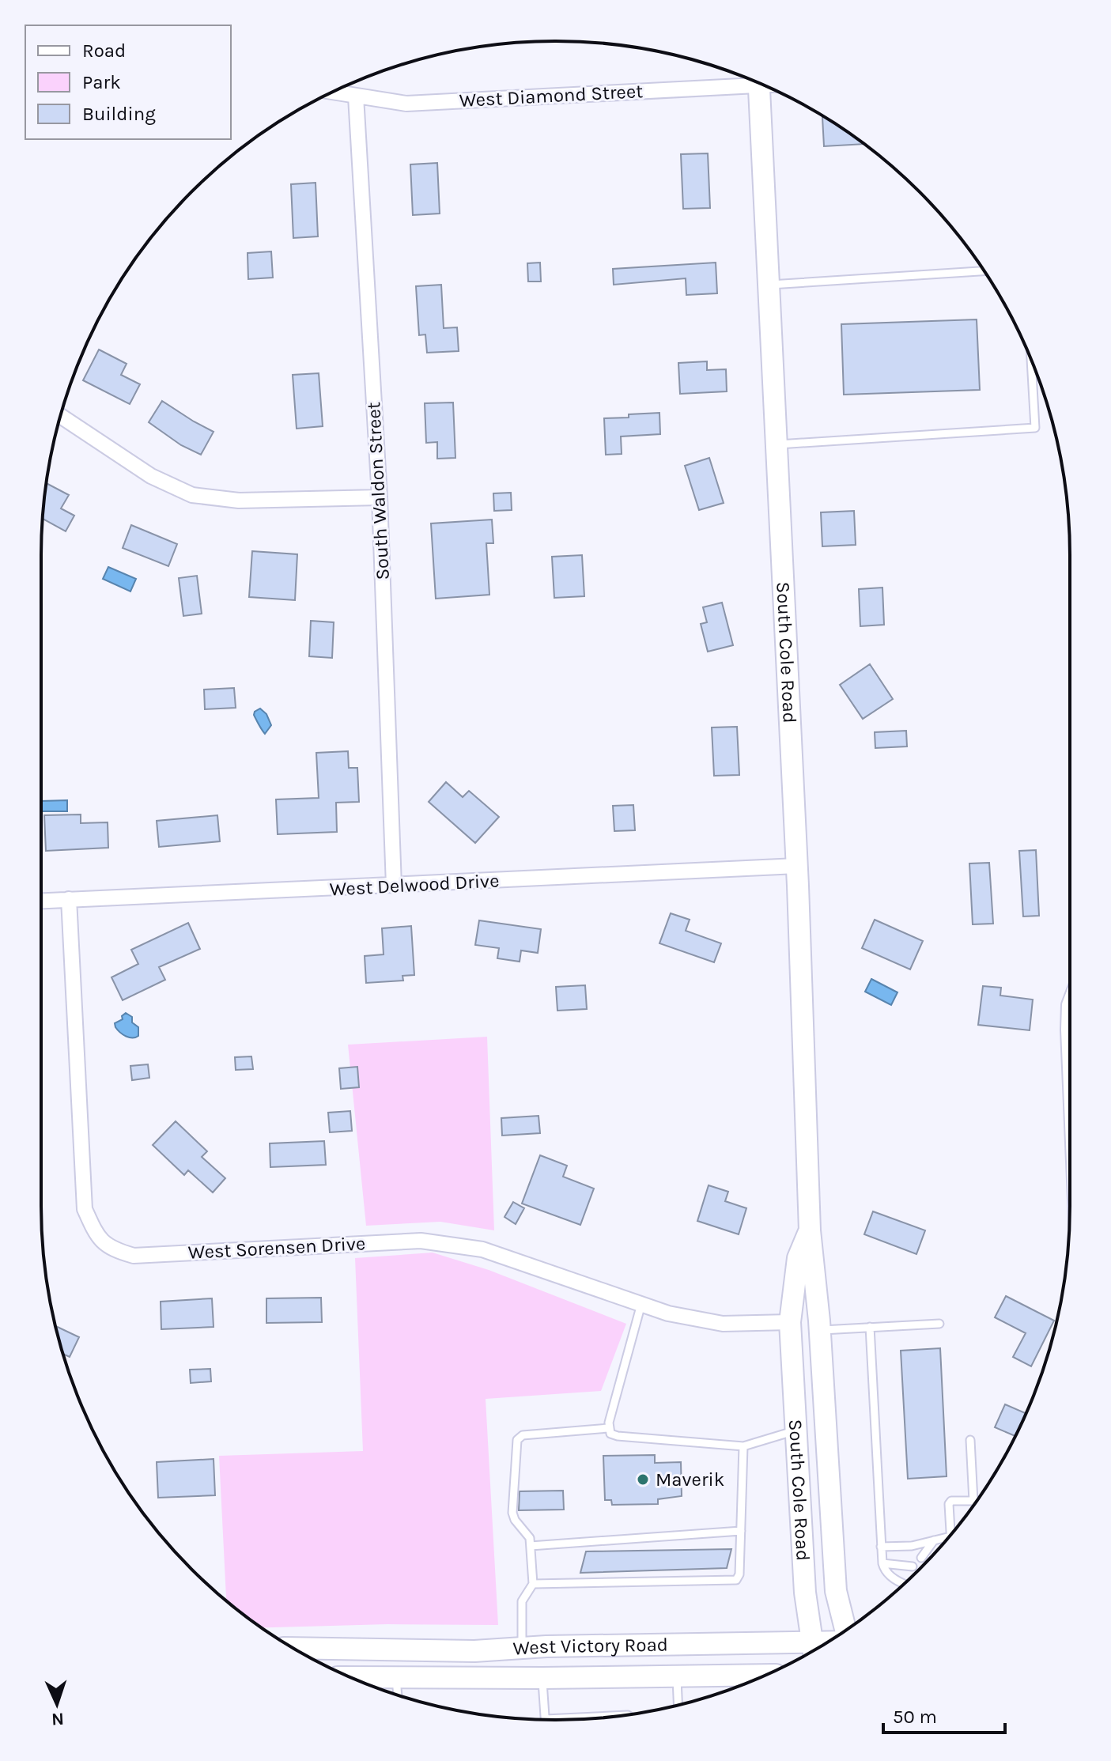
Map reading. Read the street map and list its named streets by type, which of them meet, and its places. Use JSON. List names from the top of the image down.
{
  "streets": {
    "main road": ["South Cole Road", "West Victory Road"],
    "street": [
      "West Diamond Street",
      "South Waldon Street",
      "West Delwood Drive",
      "West Sorensen Drive"
    ]
  },
  "crossings": [
    ["West Diamond Street", "South Waldon Street"],
    ["South Waldon Street", "West Delwood Drive"],
    ["South Cole Road", "West Delwood Drive"],
    ["South Cole Road", "West Sorensen Drive"],
    ["South Cole Road", "West Victory Road"],
    ["West Delwood Drive", "West Sorensen Drive"]
  ],
  "places": ["Maverik"],
  "legend": ["Road", "Park", "Building"],
  "scale_bar": "50 m",
  "north": "bottom"
}
